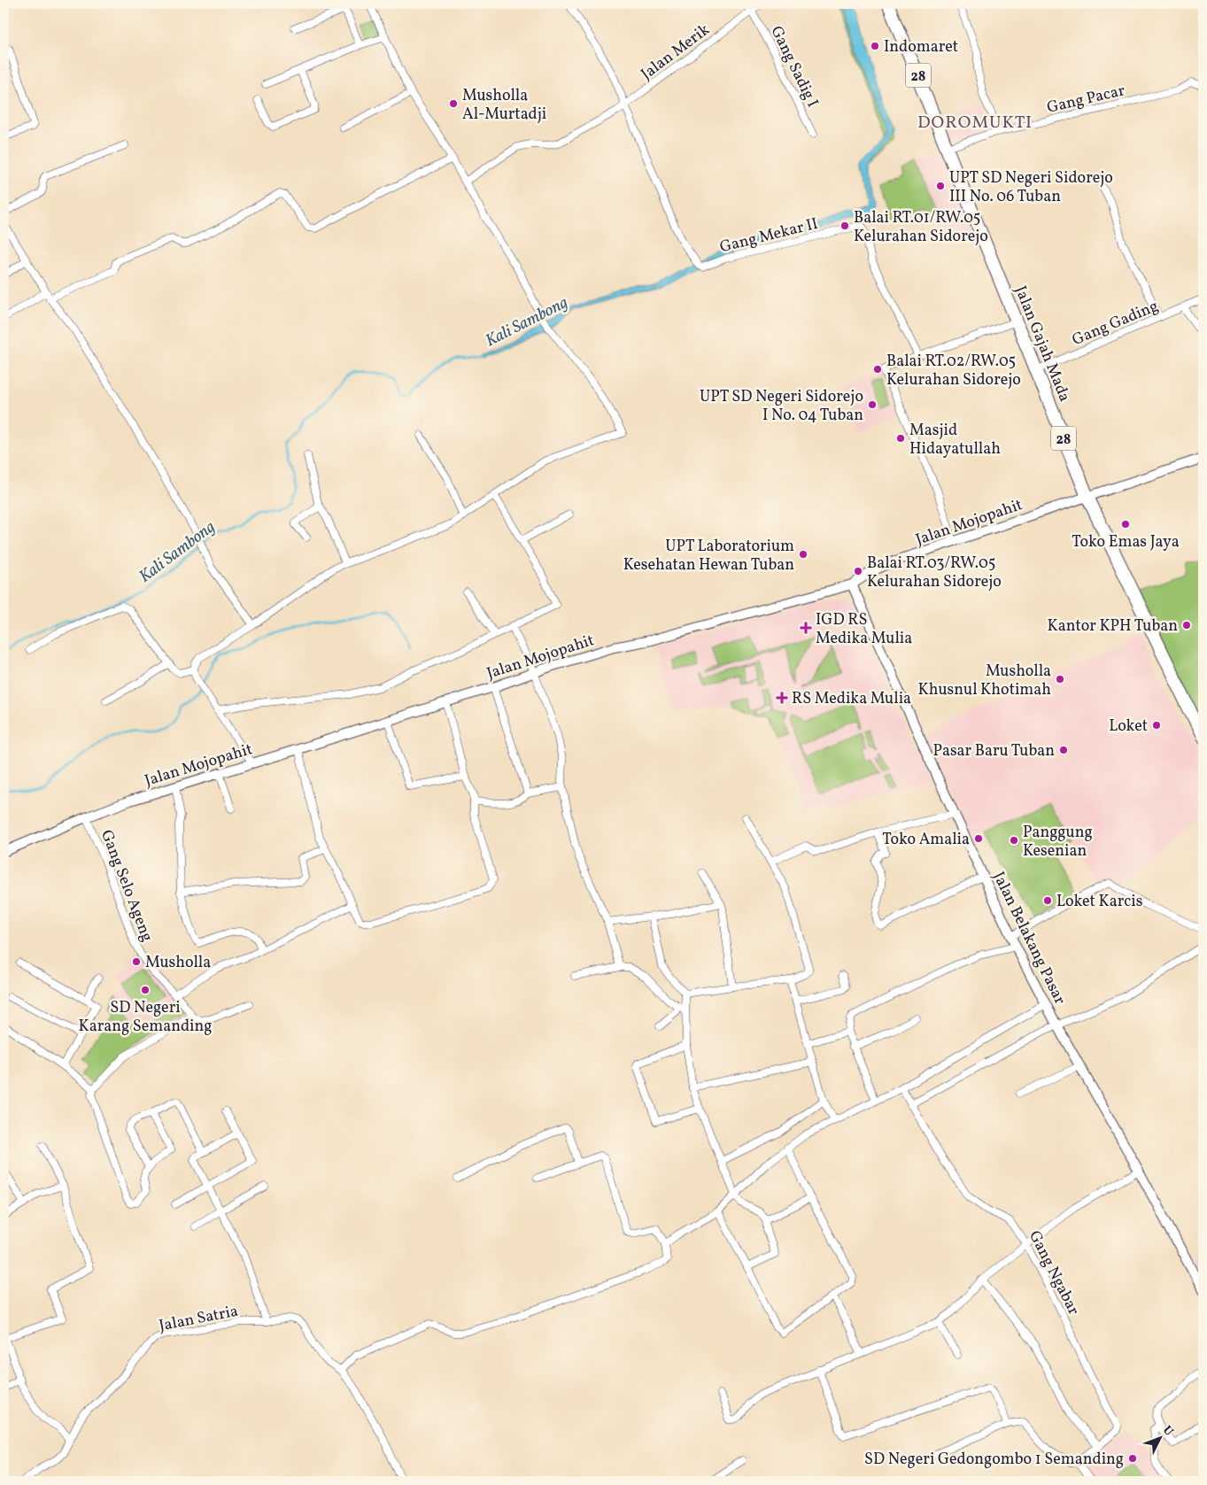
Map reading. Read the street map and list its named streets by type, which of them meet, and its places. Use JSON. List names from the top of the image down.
{
  "streets": {
    "highway": ["28", "Jalan Gajah Mada"],
    "street": [
      "Jalan Merik",
      "Gang Sadig I",
      "Gang Pacar",
      "Gang Mekar II",
      "Gang Gading",
      "Jalan Mojopahit",
      "Gang Selo Ageng",
      "Jalan Belakang Pasar",
      "Gang Ngabar",
      "Jalan Satria"
    ]
  },
  "crossings": [
    ["Jalan Merik", "Gang Sadig I"],
    ["Jalan Merik", "Gang Mekar II"],
    ["Gang Pacar", "Jalan Gajah Mada"],
    ["Gang Gading", "Jalan Gajah Mada"],
    ["Jalan Gajah Mada", "Jalan Mojopahit"],
    ["Jalan Mojopahit", "Gang Selo Ageng"],
    ["Jalan Mojopahit", "Jalan Belakang Pasar"]
  ],
  "districts": ["DOROMUKTI"],
  "water": ["Kali Sambong"],
  "places": {
    "other": [
      "Indomaret",
      "Musholla Al-Murtadji",
      "UPT SD Negeri Sidorejo III No. 06 Tuban",
      "Balai RT.01/RW.05 Kelurahan Sidorejo",
      "Balai RT.02/RW.05 Kelurahan Sidorejo",
      "UPT SD Negeri Sidorejo I No. 04 Tuban",
      "Masjid Hidayatullah",
      "Toko Emas Jaya",
      "UPT Laboratorium Kesehatan Hewan Tuban",
      "Balai RT.03/RW.05 Kelurahan Sidorejo",
      "Kantor KPH Tuban",
      "Musholla Khusnul Khotimah",
      "Loket",
      "Pasar Baru Tuban",
      "Toko Amalia",
      "Panggung Kesenian",
      "Loket Karcis",
      "Musholla",
      "SD Negeri Karang Semanding",
      "SD Negeri Gedongombo 1 Semanding"
    ],
    "health": ["IGD RS Medika Mulia", "RS Medika Mulia"]
  },
  "north": "top right"
}
